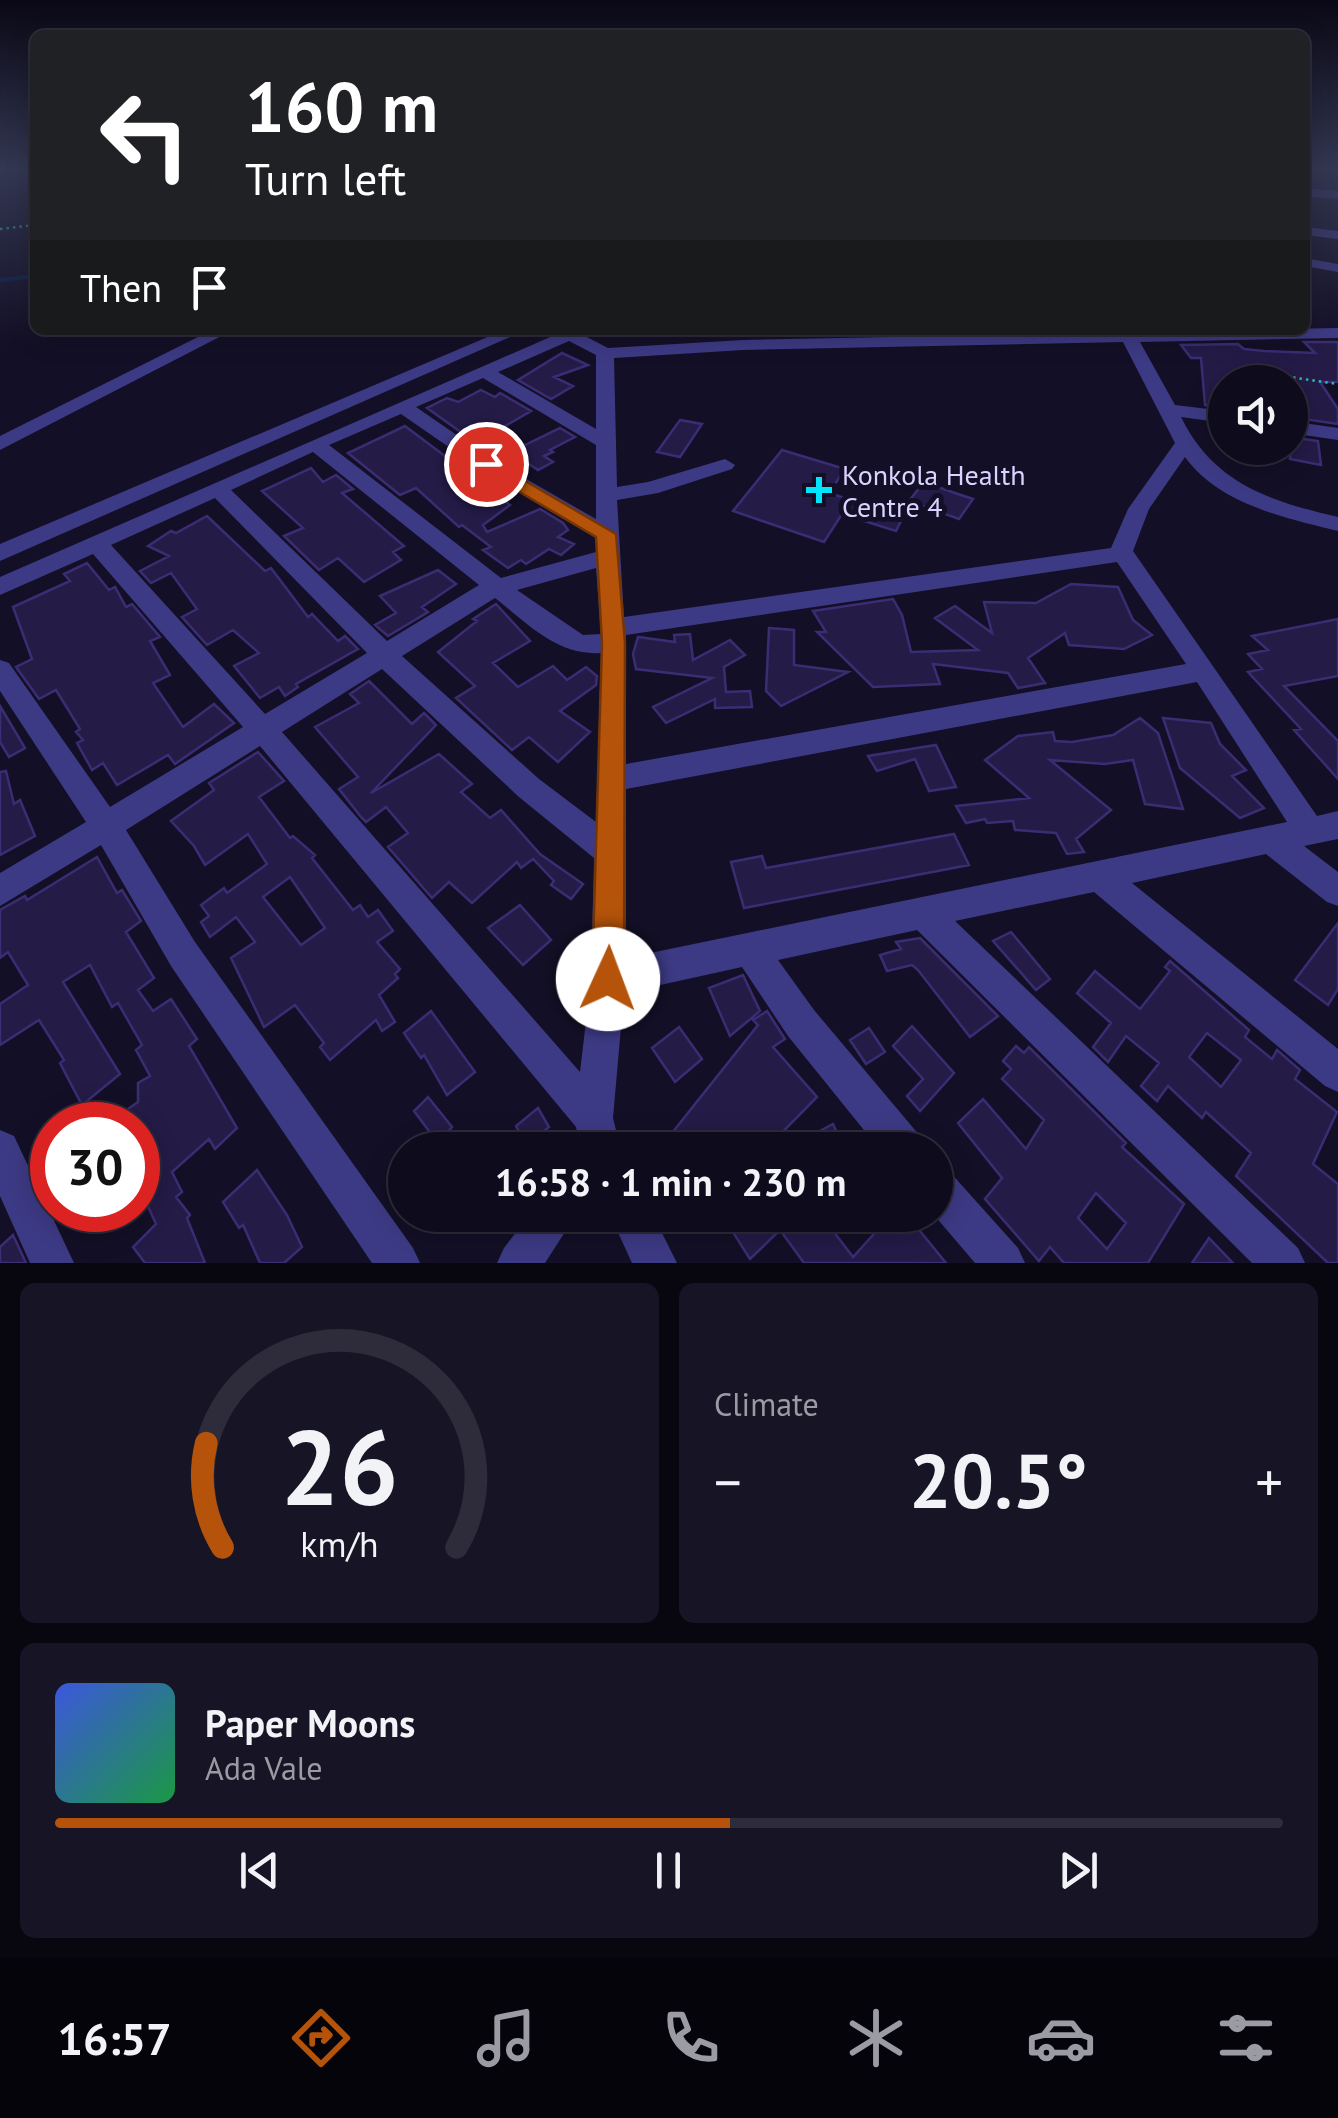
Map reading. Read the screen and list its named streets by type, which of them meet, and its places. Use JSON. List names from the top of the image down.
{
  "places": {
    "health": ["Konkola Health Centre 4"]
  },
  "page": {
    "turn": ["160 m", "Turn left"],
    "then": "Then",
    "limit": "30",
    "trip": "16:58 · 1 min · 230 m",
    "tile": "Climate",
    "heat": ["−", "20.5°", "+"],
    "song": ["Paper Moons", "Ada Vale"],
    "tabs": "16:57",
    "gauge": ["26", "km/h"]
  }
}
